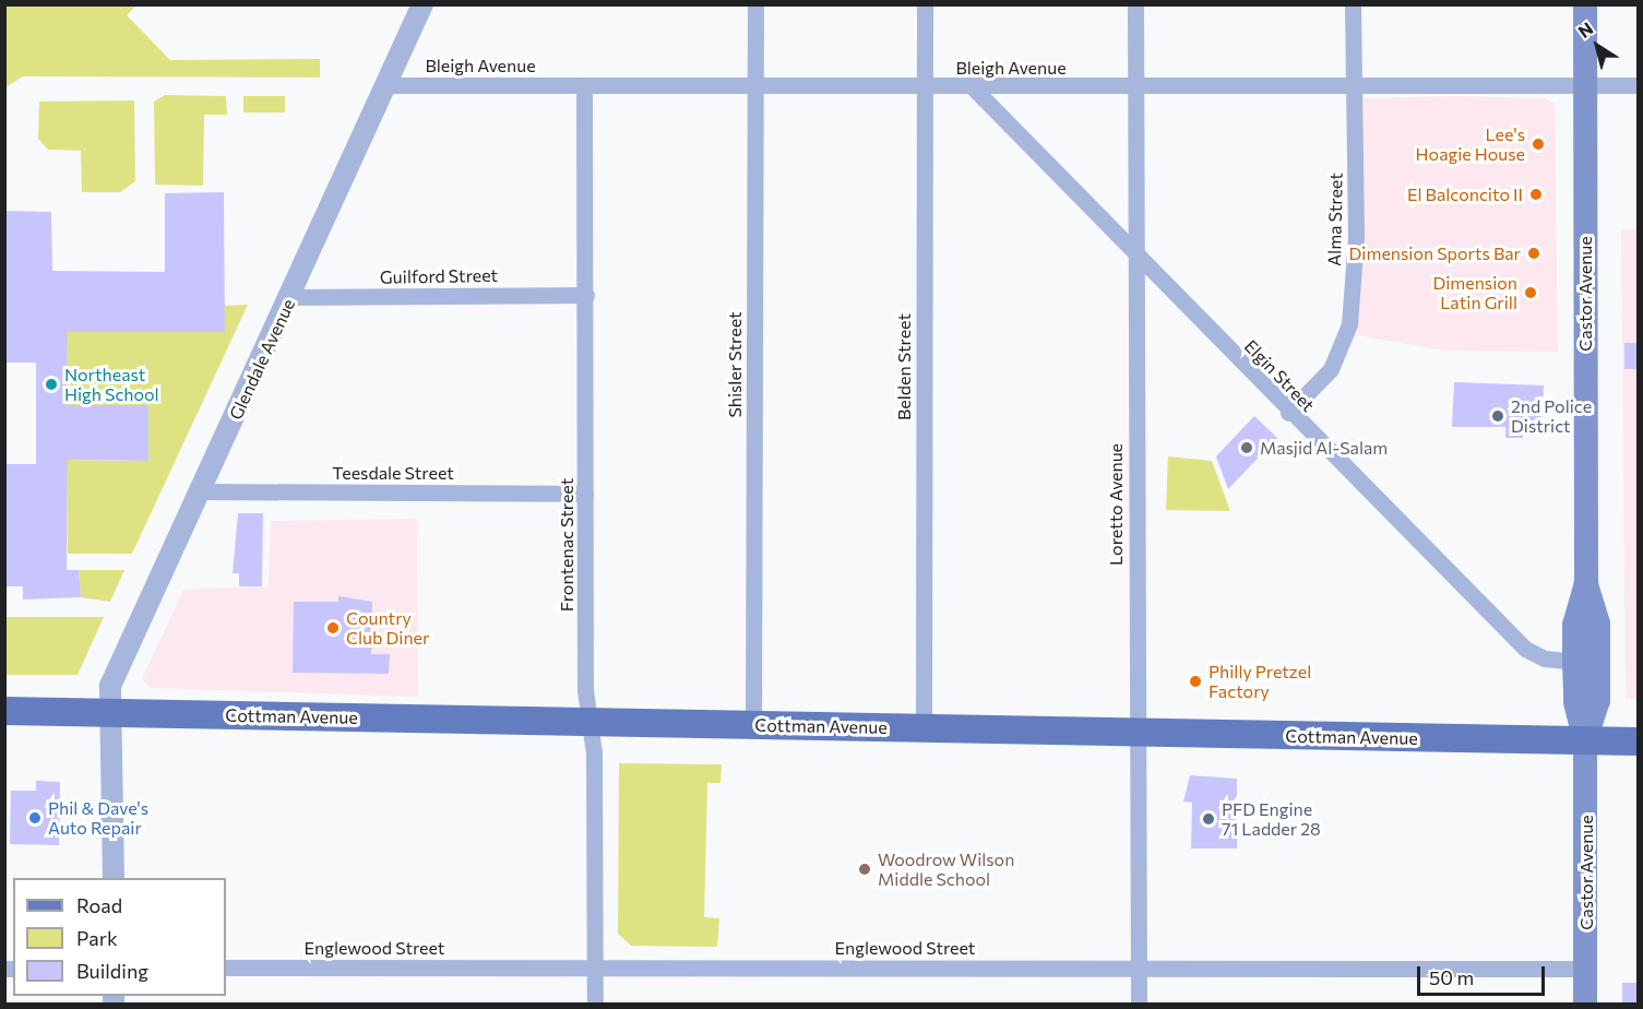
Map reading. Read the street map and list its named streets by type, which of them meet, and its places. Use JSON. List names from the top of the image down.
{
  "streets": {
    "main road": ["Castor Avenue", "Cottman Avenue"],
    "street": [
      "Bleigh Avenue",
      "Alma Street",
      "Guilford Street",
      "Glendale Avenue",
      "Shisler Street",
      "Belden Street",
      "Elgin Street",
      "Teesdale Street",
      "Loretto Avenue",
      "Frontenac Street",
      "Englewood Street"
    ]
  },
  "crossings": [
    ["Bleigh Avenue", "Alma Street"],
    ["Bleigh Avenue", "Castor Avenue"],
    ["Bleigh Avenue", "Glendale Avenue"],
    ["Bleigh Avenue", "Shisler Street"],
    ["Bleigh Avenue", "Belden Street"],
    ["Bleigh Avenue", "Elgin Street"],
    ["Bleigh Avenue", "Loretto Avenue"],
    ["Bleigh Avenue", "Frontenac Street"],
    ["Alma Street", "Elgin Street"],
    ["Guilford Street", "Glendale Avenue"],
    ["Guilford Street", "Frontenac Street"],
    ["Castor Avenue", "Elgin Street"],
    ["Castor Avenue", "Cottman Avenue"],
    ["Castor Avenue", "Englewood Street"],
    ["Glendale Avenue", "Teesdale Street"],
    ["Glendale Avenue", "Cottman Avenue"],
    ["Shisler Street", "Cottman Avenue"],
    ["Belden Street", "Cottman Avenue"],
    ["Elgin Street", "Loretto Avenue"],
    ["Teesdale Street", "Frontenac Street"],
    ["Loretto Avenue", "Cottman Avenue"],
    ["Loretto Avenue", "Englewood Street"],
    ["Frontenac Street", "Cottman Avenue"],
    ["Frontenac Street", "Englewood Street"]
  ],
  "places": [
    "Lee's Hoagie House",
    "El Balconcito II",
    "Dimension Sports Bar",
    "Dimension Latin Grill",
    "Northeast High School",
    "2nd Police District",
    "Masjid Al-Salam",
    "Country Club Diner",
    "Philly Pretzel Factory",
    "Phil & Dave's Auto Repair",
    "PFD Engine 71 Ladder 28",
    "Woodrow Wilson Middle School"
  ],
  "legend": ["Road", "Park", "Building"],
  "scale_bar": "50 m",
  "north": "top left"
}
